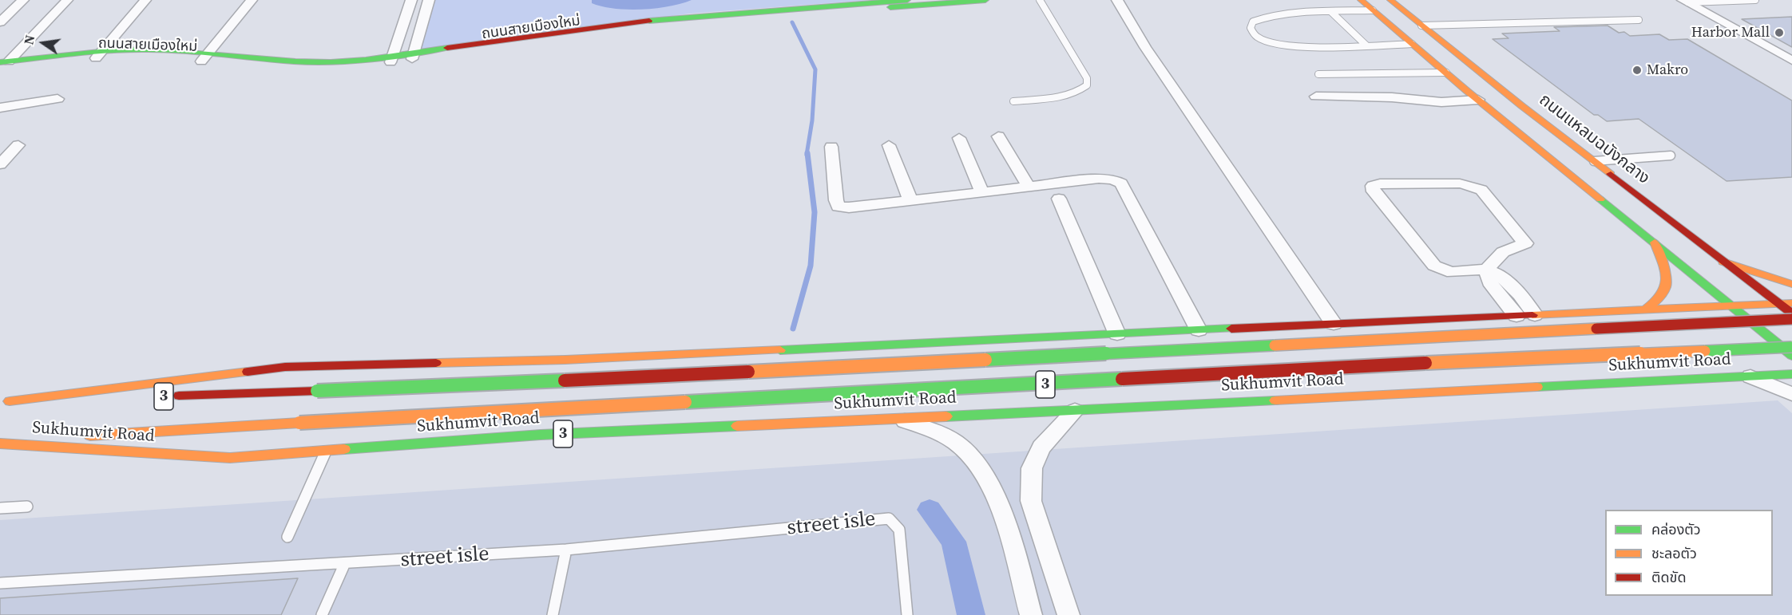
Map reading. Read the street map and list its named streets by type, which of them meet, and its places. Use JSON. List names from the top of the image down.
{
  "streets": {
    "main road": [
      "ถนนสายเมืองใหม่",
      "ถนนแหลมฉบังกลาง",
      "Sukhumvit Road",
      "3"
    ],
    "lane": ["street isle"]
  },
  "crossings": [
    ["ถนนแหลมฉบังกลาง", "Sukhumvit Road"]
  ],
  "places": ["Harbor Mall", "Makro"],
  "legend": ["คล่องตัว", "ชะลอตัว", "ติดขัด"],
  "north": "left"
}
